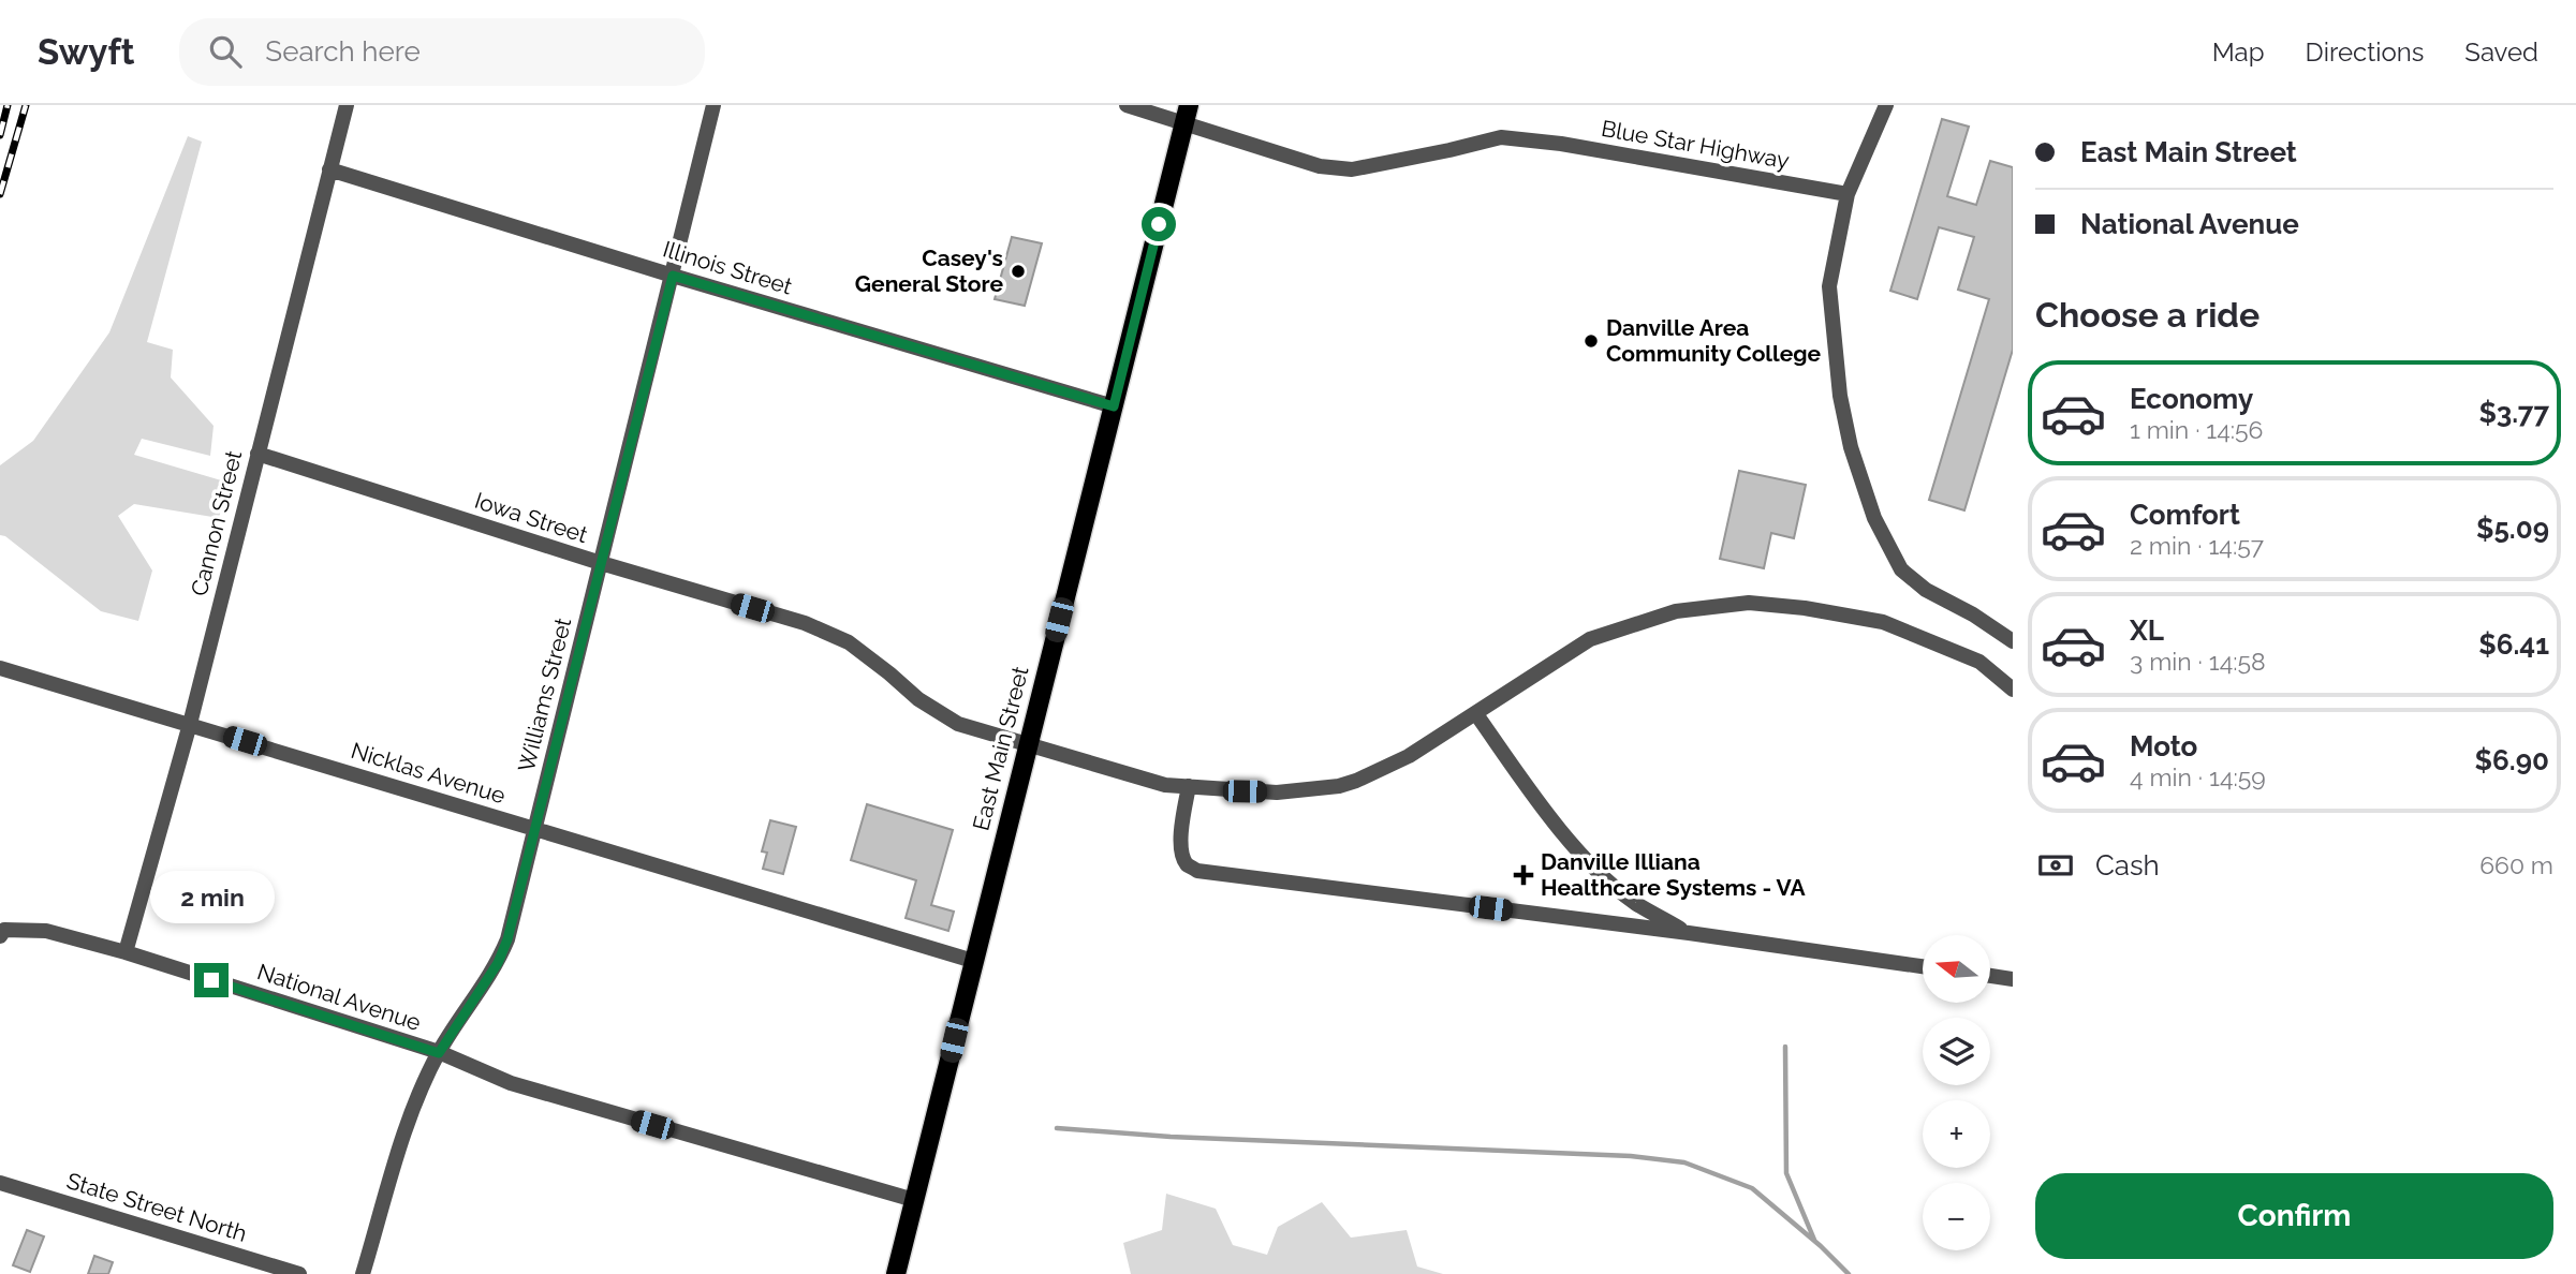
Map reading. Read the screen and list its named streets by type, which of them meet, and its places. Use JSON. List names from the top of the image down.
{
  "streets": {
    "main road": ["East Main Street"],
    "street": [
      "Blue Star Highway",
      "Illinois Street",
      "Iowa Street",
      "Cannon Street",
      "Williams Street",
      "Nicklas Avenue",
      "National Avenue",
      "State Street North"
    ]
  },
  "crossings": [
    ["Blue Star Highway", "East Main Street"],
    ["Illinois Street", "Cannon Street"],
    ["Illinois Street", "Williams Street"],
    ["Illinois Street", "East Main Street"],
    ["Iowa Street", "Cannon Street"],
    ["Iowa Street", "Williams Street"],
    ["Iowa Street", "East Main Street"],
    ["Cannon Street", "Nicklas Avenue"],
    ["Cannon Street", "National Avenue"],
    ["Williams Street", "Nicklas Avenue"],
    ["Williams Street", "National Avenue"],
    ["East Main Street", "Nicklas Avenue"],
    ["East Main Street", "National Avenue"]
  ],
  "places": {
    "other": ["Casey's General Store", "Danville Area Community College"],
    "health": ["Danville Illiana Healthcare Systems - VA"]
  },
  "north": "left",
  "page": {
    "header": "Swyft",
    "search": "Search here",
    "nav": ["Map", "Directions", "Saved"],
    "banner": ["East Main Street", "National Avenue"],
    "heading": "Choose a ride",
    "list": [
      {
        "name": "Economy",
        "note": "1 min · 14:56",
        "value": "$3.77"
      },
      {
        "name": "Comfort",
        "note": "2 min · 14:57",
        "value": "$5.09"
      },
      {
        "name": "XL",
        "note": "3 min · 14:58",
        "value": "$6.41"
      },
      {
        "name": "Moto",
        "note": "4 min · 14:59",
        "value": "$6.90"
      }
    ],
    "pay": ["Cash", "660 m"],
    "bubble": "2 min",
    "map_buttons": ["+", "−"],
    "buttons": "Confirm"
  }
}
